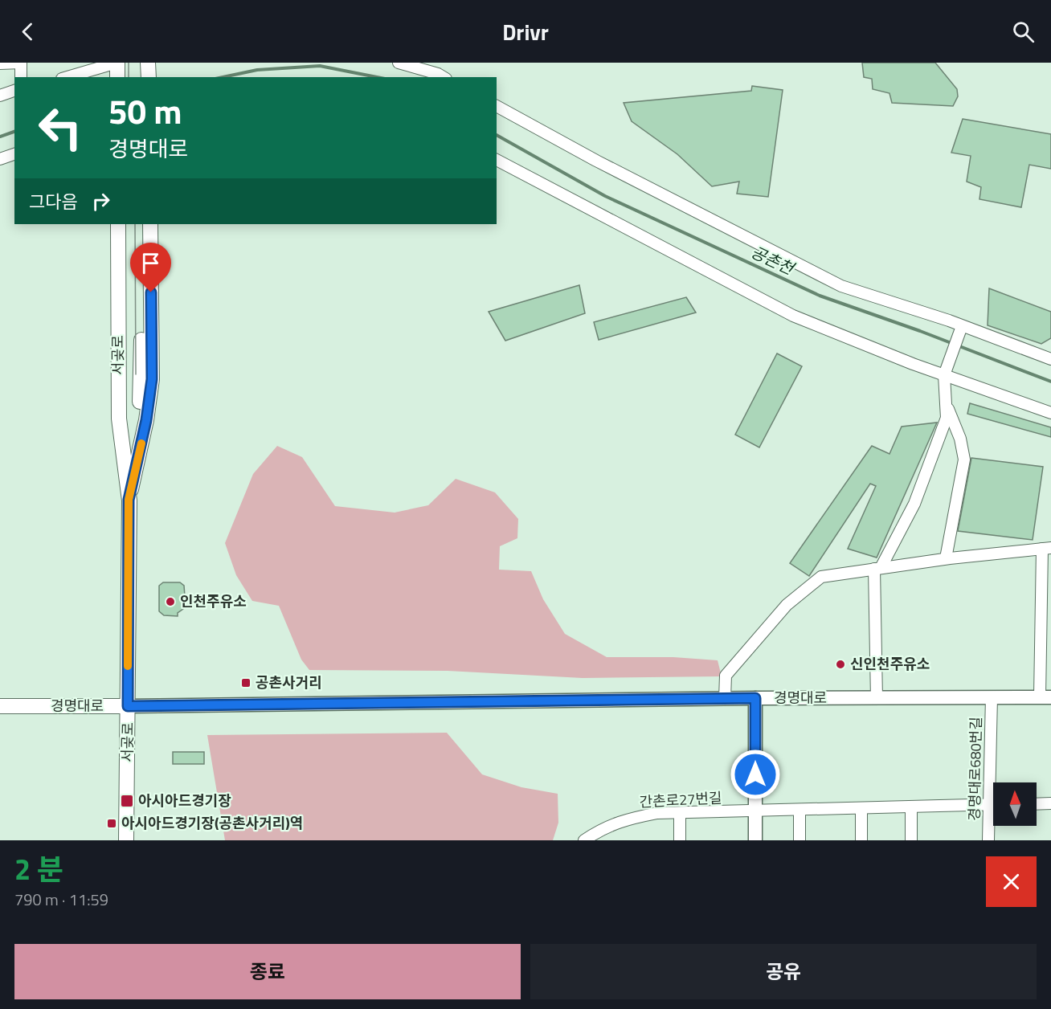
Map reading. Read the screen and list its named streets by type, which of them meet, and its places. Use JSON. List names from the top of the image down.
{
  "streets": {
    "main road": ["서곶로", "경명대로"],
    "street": ["경명대로680번길", "간촌로27번길"]
  },
  "crossings": [
    ["서곶로", "경명대로"],
    ["경명대로", "경명대로680번길"],
    ["경명대로680번길", "간촌로27번길"]
  ],
  "water": ["공촌천"],
  "places": {
    "other": ["인천주유소", "신인천주유소"],
    "transit": ["공촌사거리", "아시아드경기장", "아시아드경기장(공촌사거리)역"]
  },
  "north": "top",
  "page": {
    "header": "Drivr",
    "turn": ["50 m", "경명대로"],
    "then": "그다음",
    "heading": ["2 분", "790 m · 11:59"],
    "buttons": ["종료", "공유"]
  }
}
